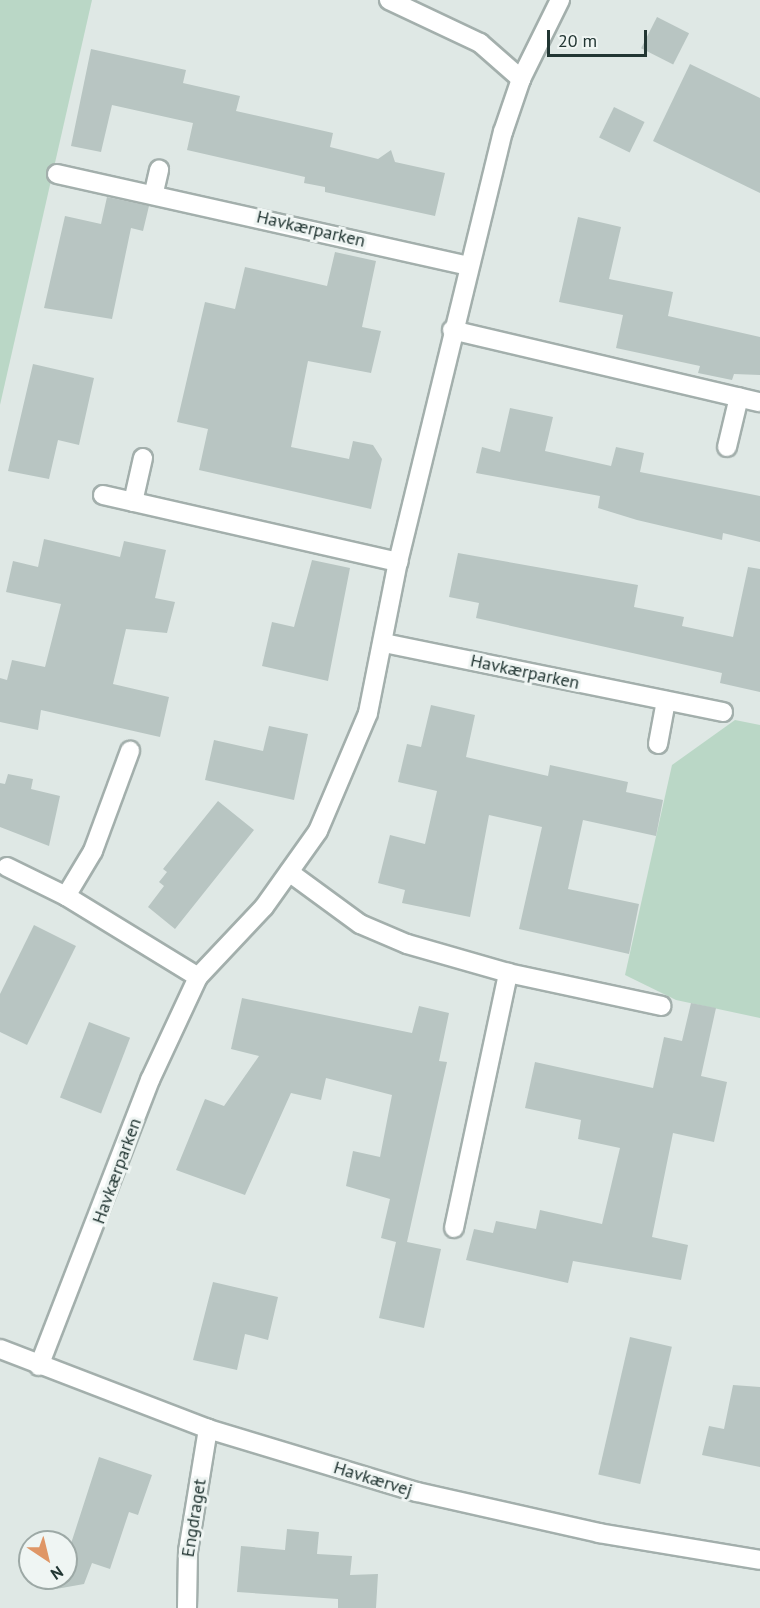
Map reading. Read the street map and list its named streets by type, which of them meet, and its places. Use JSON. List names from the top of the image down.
{
  "streets": {
    "street": ["Havkærparken", "Havkærvej", "Engdraget"]
  },
  "crossings": [
    ["Havkærparken", "Havkærvej"],
    ["Havkærvej", "Engdraget"]
  ],
  "scale_bar": "20 m",
  "north": "bottom right"
}
